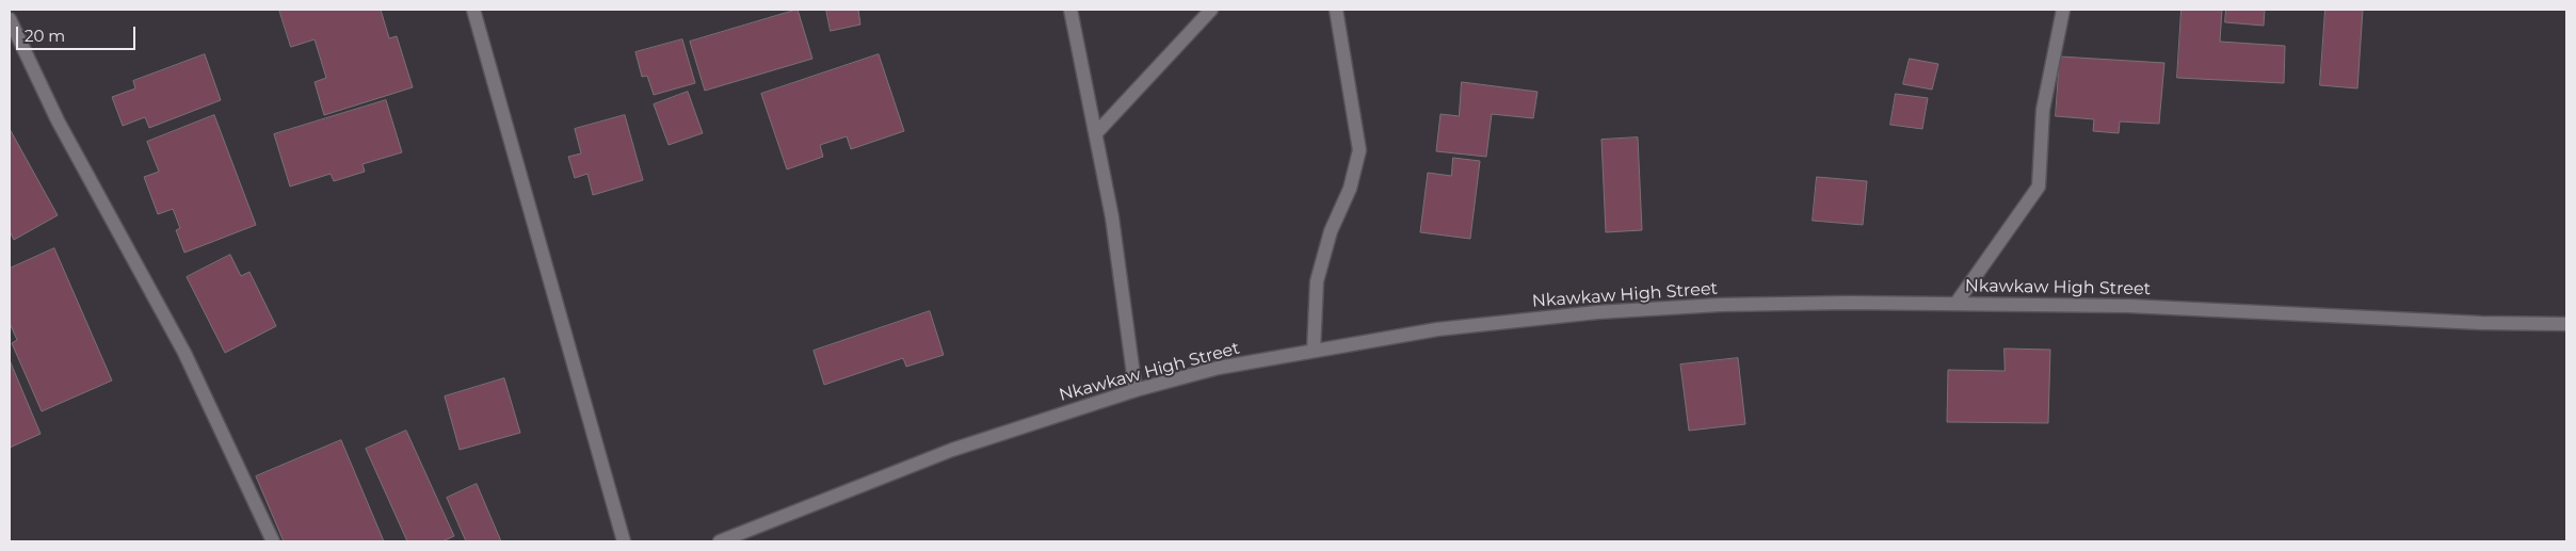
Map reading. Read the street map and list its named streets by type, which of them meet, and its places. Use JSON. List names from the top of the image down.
{
  "streets": {
    "street": ["Nkawkaw High Street"]
  },
  "scale_bar": "20 m"
}
